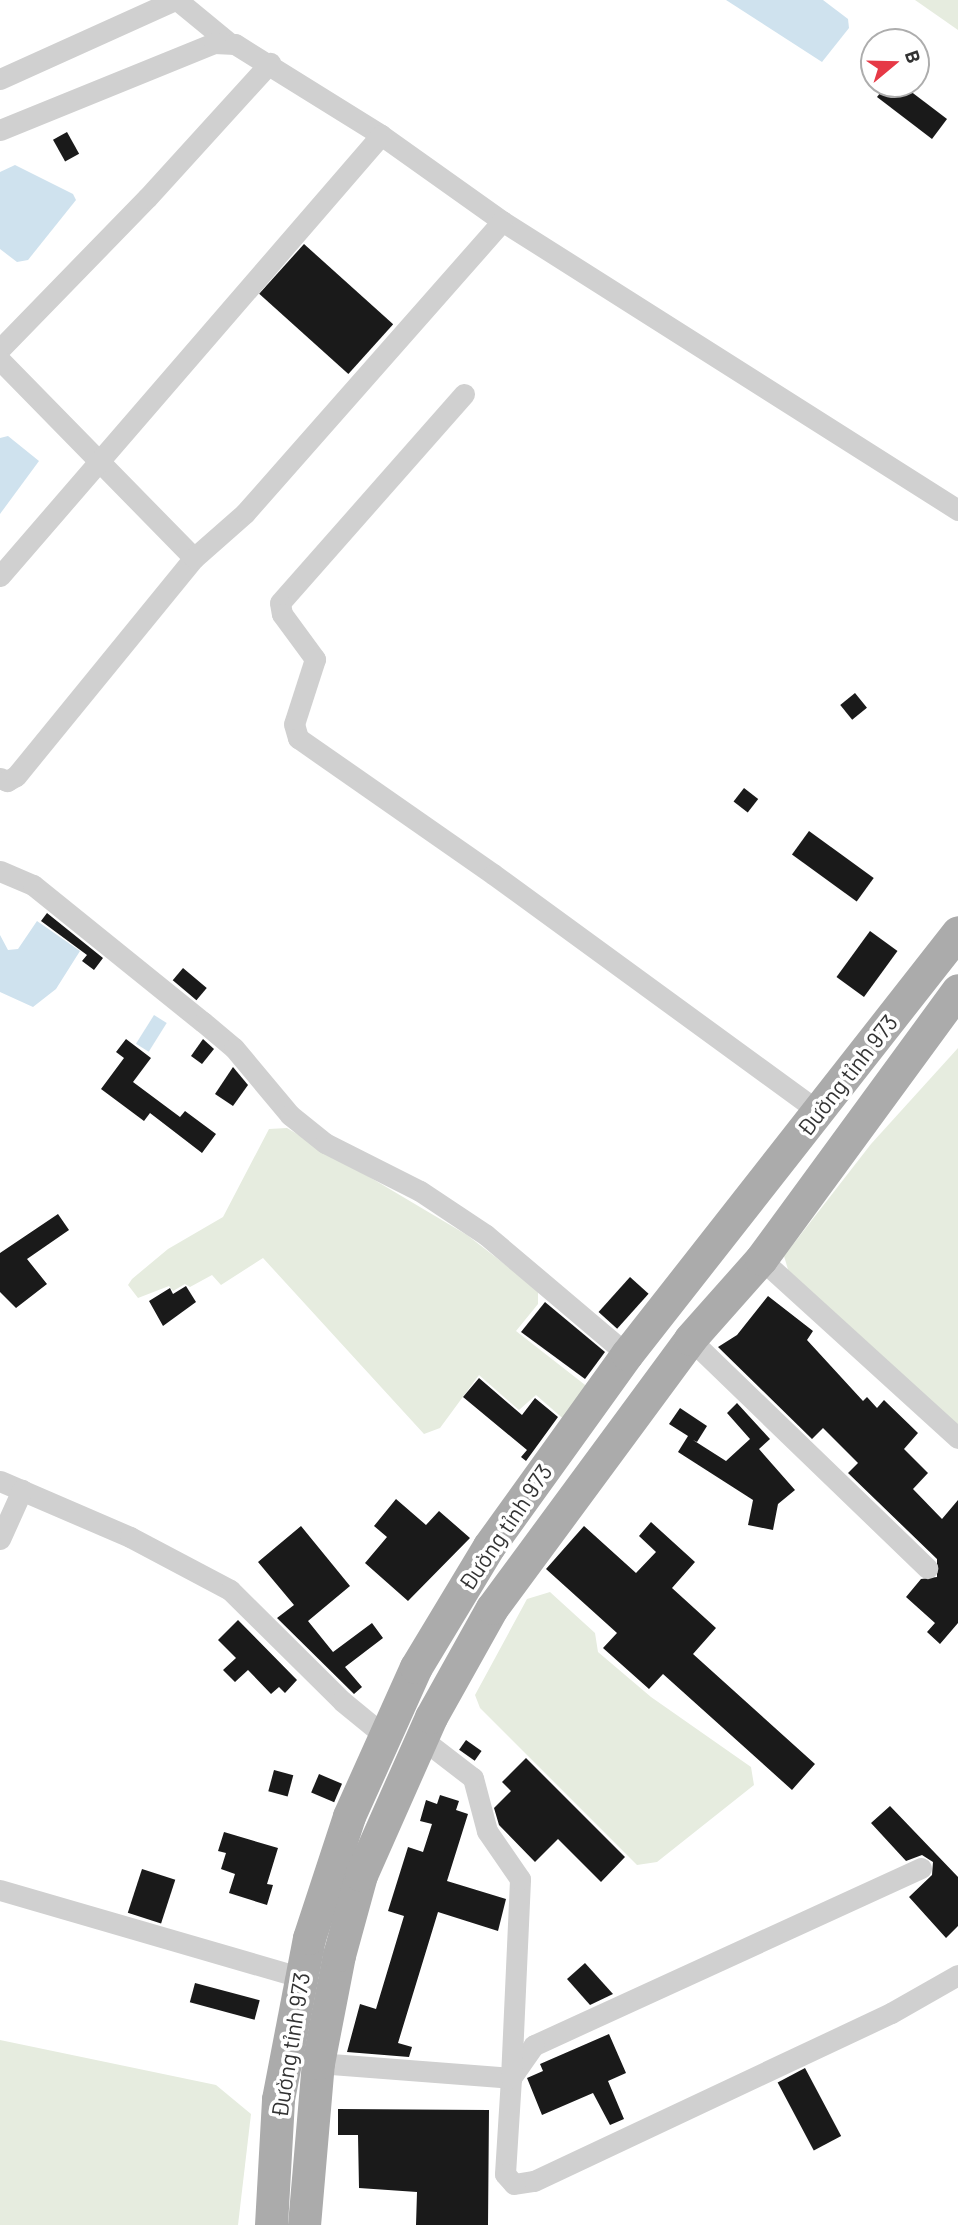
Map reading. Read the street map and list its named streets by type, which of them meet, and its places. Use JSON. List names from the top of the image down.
{
  "streets": {
    "main road": ["Đường tỉnh 973"]
  },
  "north": "right"
}
